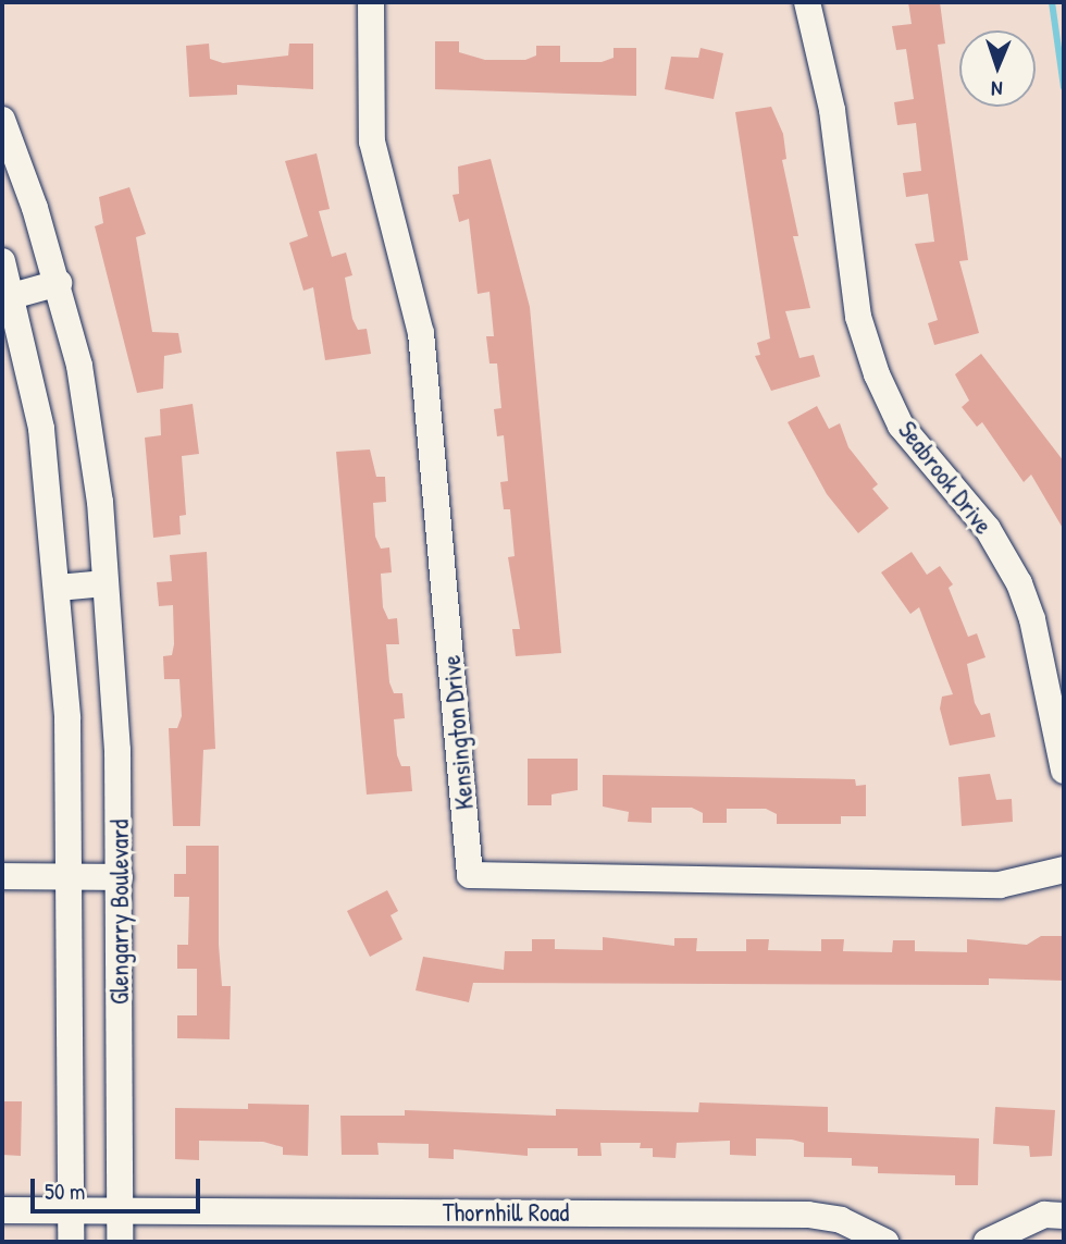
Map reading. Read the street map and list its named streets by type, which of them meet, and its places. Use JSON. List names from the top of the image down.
{
  "streets": {
    "street": [
      "Seabrook Drive",
      "Kensington Drive",
      "Glengarry Boulevard",
      "Thornhill Road"
    ]
  },
  "crossings": [
    ["Glengarry Boulevard", "Thornhill Road"]
  ],
  "scale_bar": "50 m",
  "north": "bottom"
}
